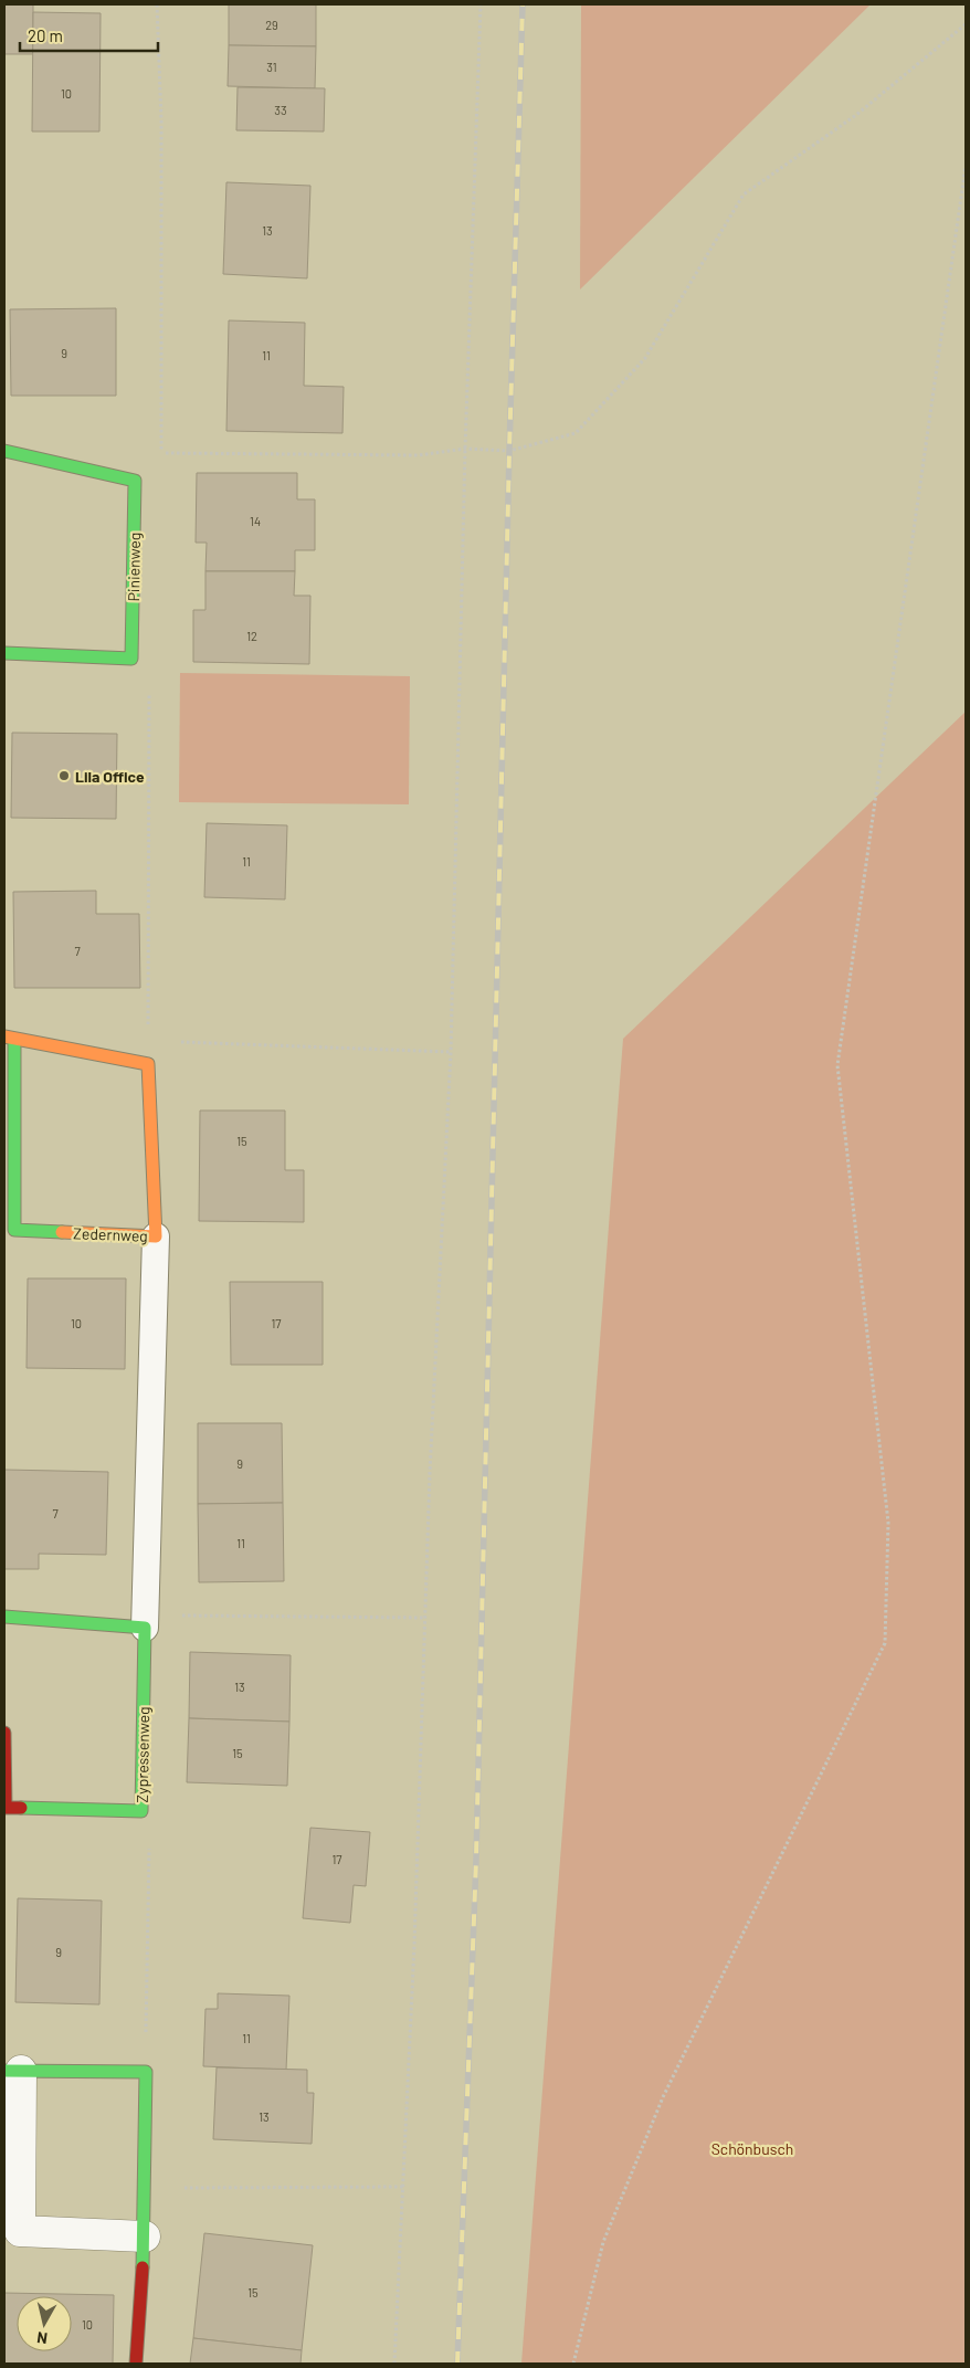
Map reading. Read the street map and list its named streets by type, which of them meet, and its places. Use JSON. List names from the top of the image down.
{
  "streets": {
    "street": ["Pinienweg", "Zedernweg", "Zypressenweg"]
  },
  "parks": ["Schönbusch"],
  "places": ["Lila Office"],
  "house_numbers": [
    "29",
    "31",
    "10",
    "33",
    "13",
    "9",
    "11",
    "14",
    "12",
    "11",
    "7",
    "15",
    "10",
    "17",
    "9",
    "7",
    "11",
    "13",
    "15",
    "17",
    "9",
    "11",
    "13",
    "15",
    "10"
  ],
  "scale_bar": "20 m",
  "north": "bottom"
}
